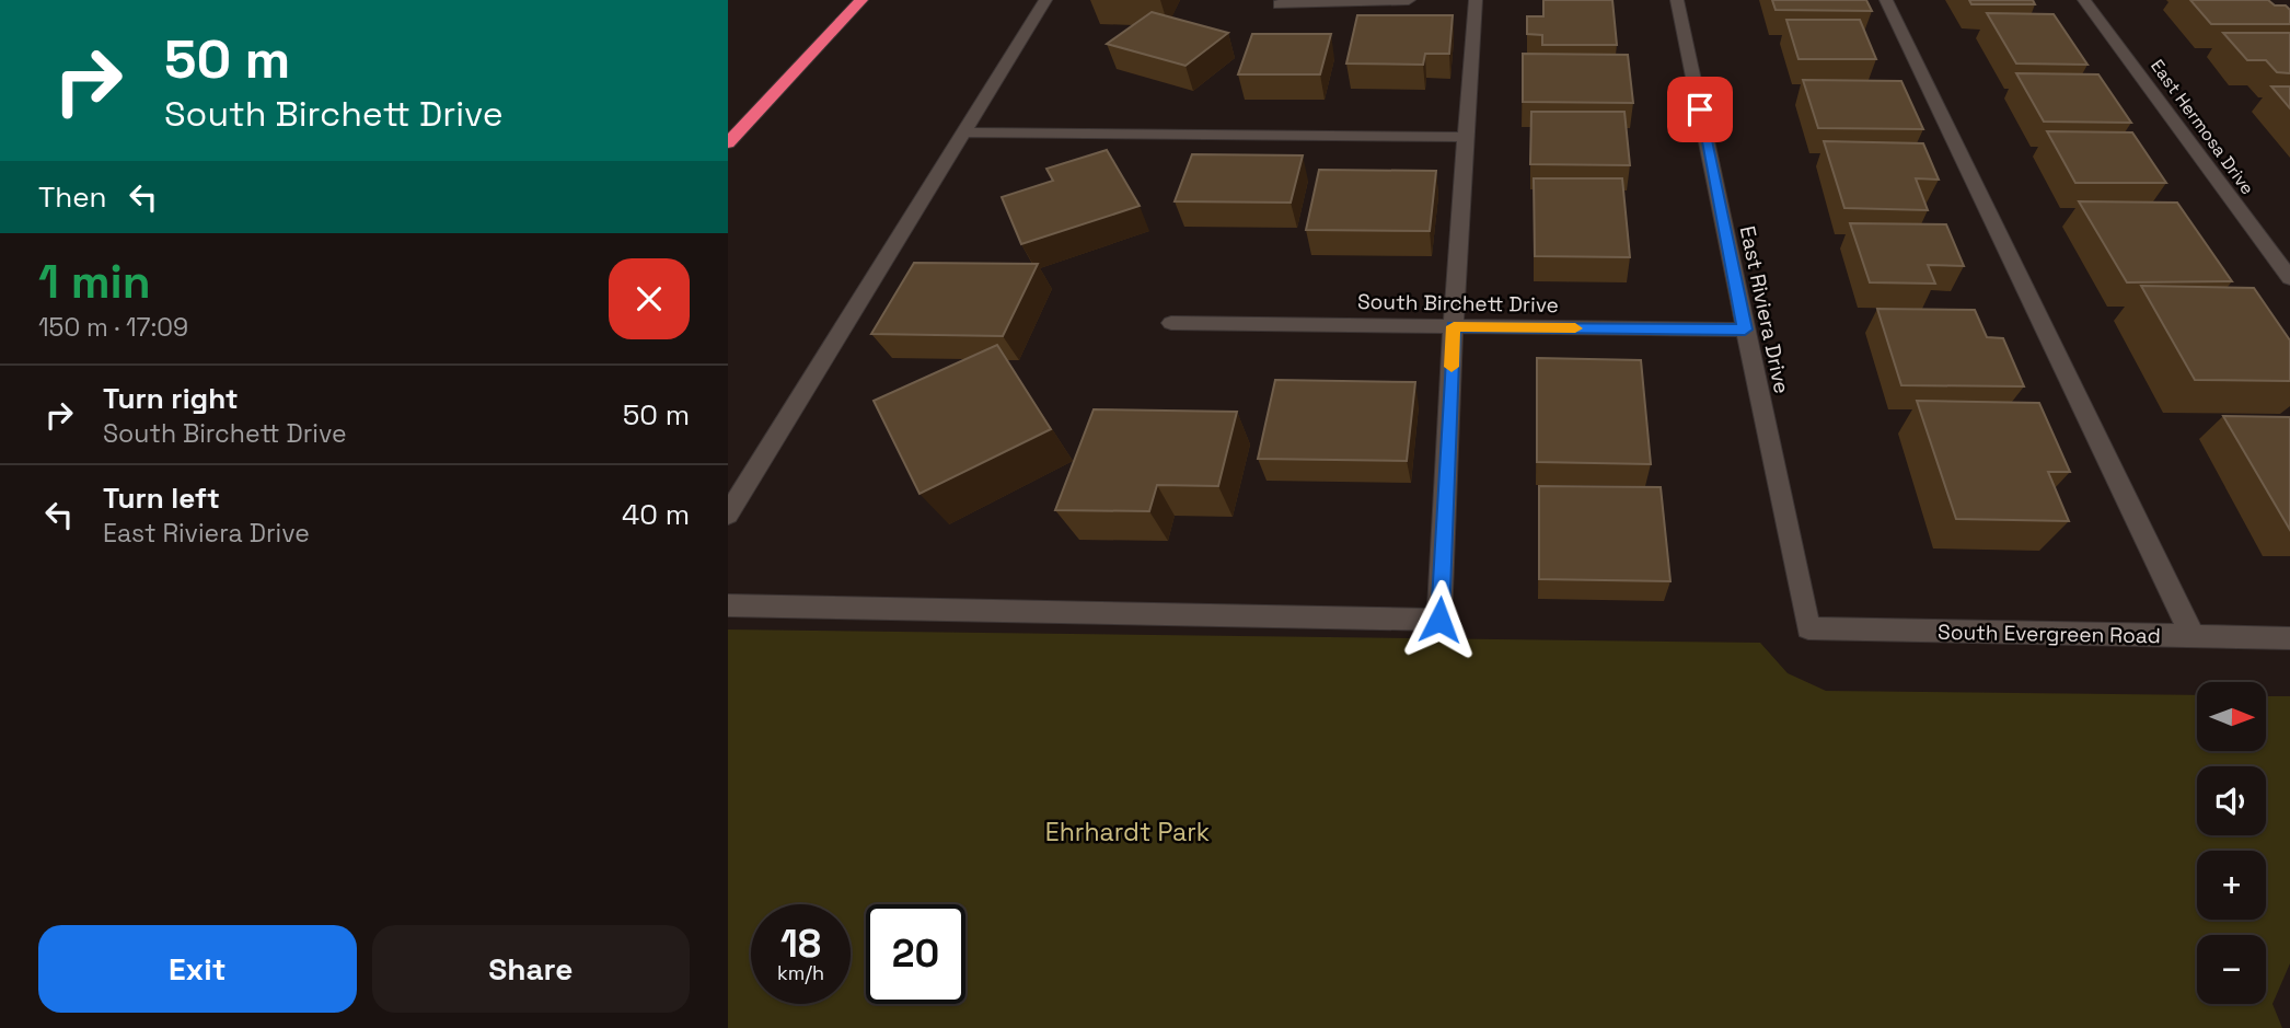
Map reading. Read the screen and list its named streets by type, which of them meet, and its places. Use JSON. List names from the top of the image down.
{
  "streets": {
    "street": [
      "East Hermosa Drive",
      "South Birchett Drive",
      "East Riviera Drive",
      "South Evergreen Road"
    ]
  },
  "crossings": [
    ["South Birchett Drive", "East Riviera Drive"],
    ["East Riviera Drive", "South Evergreen Road"]
  ],
  "parks": ["Ehrhardt Park"],
  "north": "right",
  "page": {
    "turn": ["50 m", "South Birchett Drive"],
    "then": "Then",
    "heading": ["1 min", "150 m · 17:09"],
    "list": [
      {
        "name": "Turn right",
        "note": "South Birchett Drive",
        "value": "50 m"
      },
      {
        "name": "Turn left",
        "note": "East Riviera Drive",
        "value": "40 m"
      }
    ],
    "map_buttons": ["+", "−"],
    "speed": "18 km/h",
    "limit": "20",
    "buttons": ["Exit", "Share"]
  }
}
